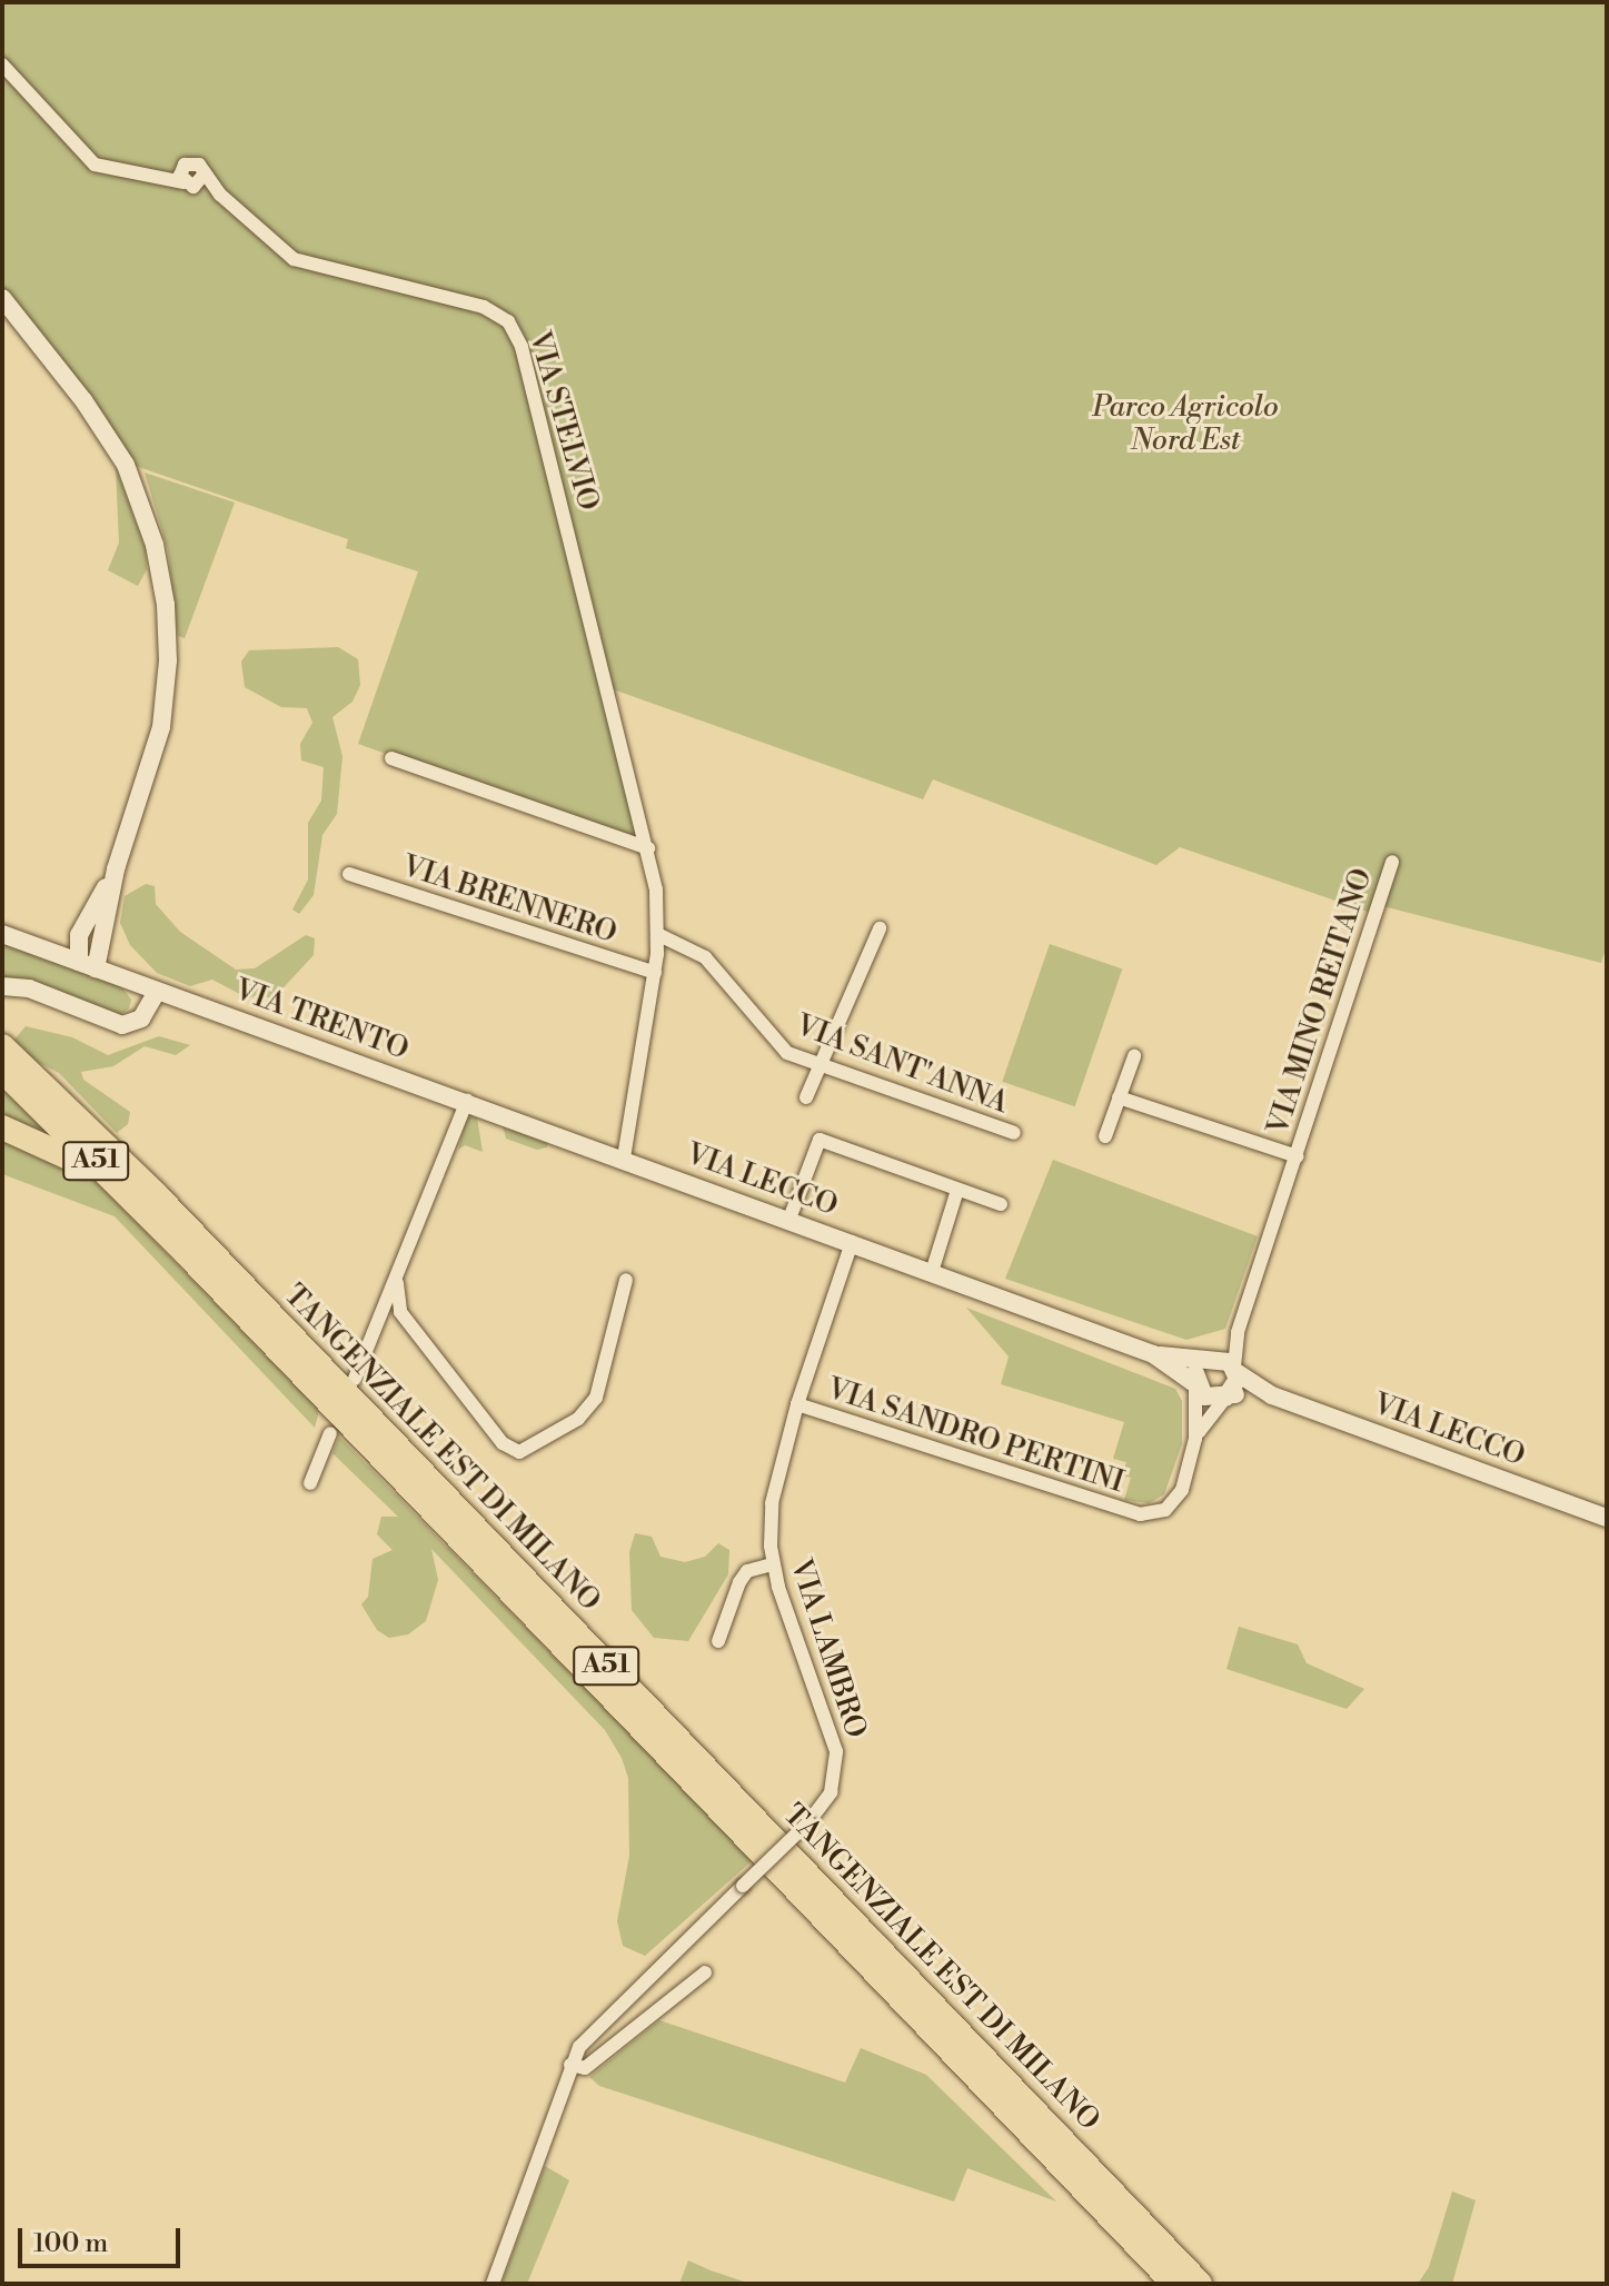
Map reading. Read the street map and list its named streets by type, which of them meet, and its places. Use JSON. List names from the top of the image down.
{
  "streets": {
    "highway": ["A51", "TANGENZIALE EST DI MILANO"],
    "street": [
      "VIA STELVIO",
      "VIA BRENNERO",
      "VIA MINO REITANO",
      "VIA TRENTO",
      "VIA SANT'ANNA",
      "VIA LECCO",
      "VIA SANDRO PERTINI",
      "VIA LAMBRO"
    ]
  },
  "crossings": [
    ["VIA STELVIO", "VIA BRENNERO"],
    ["VIA STELVIO", "VIA TRENTO"],
    ["VIA STELVIO", "VIA SANT'ANNA"],
    ["VIA STELVIO", "VIA LECCO"],
    ["VIA MINO REITANO", "VIA LECCO"],
    ["VIA TRENTO", "VIA LECCO"],
    ["VIA LECCO", "VIA LAMBRO"],
    ["VIA SANDRO PERTINI", "VIA LAMBRO"]
  ],
  "parks": ["Parco Agricolo Nord Est"],
  "scale_bar": "100 m"
}
